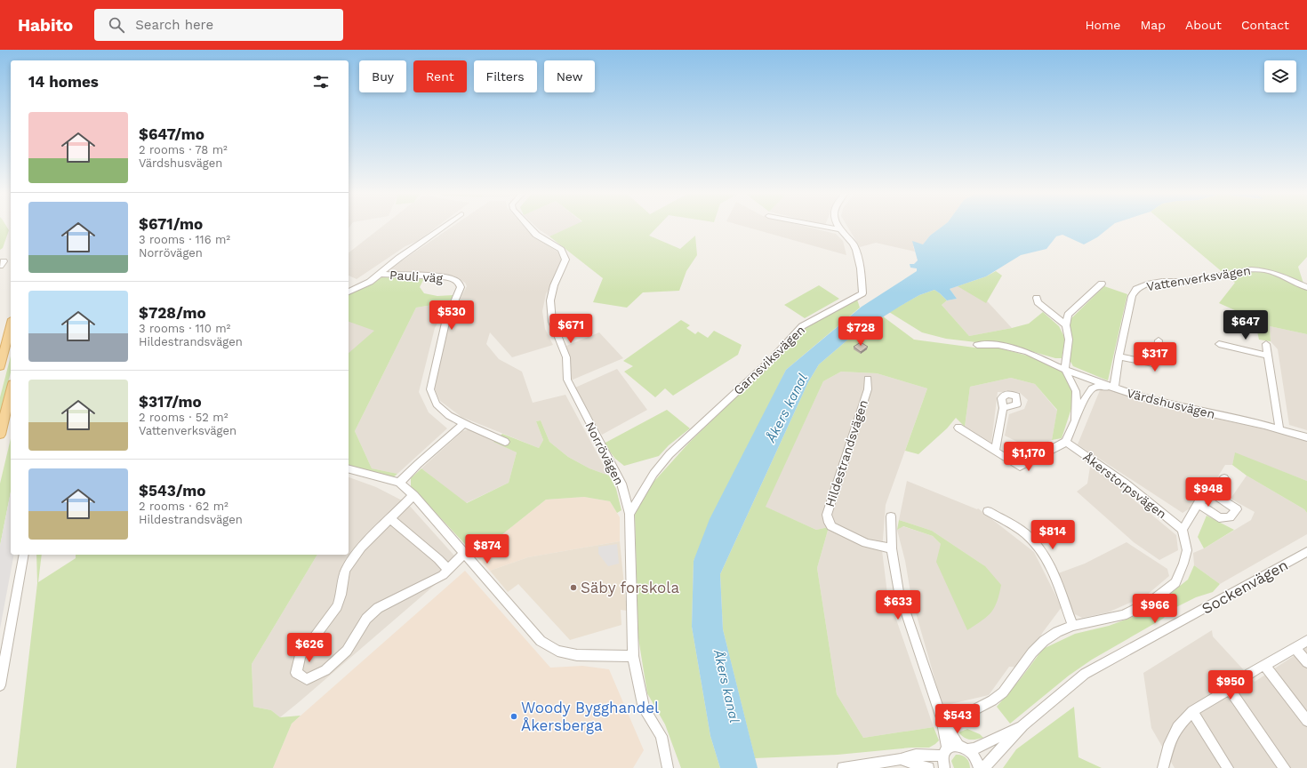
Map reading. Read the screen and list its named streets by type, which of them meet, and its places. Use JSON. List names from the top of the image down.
{
  "streets": {
    "street": [
      "Pauli väg",
      "Vattenverksvägen",
      "Garnsviksvägen",
      "Värdshusvägen",
      "Norrövägen",
      "Hildestrandsvägen",
      "Åkerstorpsvägen",
      "Sockenvägen"
    ]
  },
  "crossings": [
    ["Vattenverksvägen", "Värdshusvägen"],
    ["Garnsviksvägen", "Norrövägen"]
  ],
  "water": ["Åkers kanal"],
  "places": ["Säby forskola", "Woody Bygghandel Åkersberga"],
  "page": {
    "header": "Habito",
    "search": "Search here",
    "nav": [
      "Home",
      "Map",
      "About",
      "Contact"
    ],
    "chip": [
      "Buy",
      "Rent",
      "Filters",
      "New"
    ],
    "heading": "14 homes",
    "list": [
      {
        "name": "$647/mo",
        "note": "2 rooms · 78 m² · Värdshusvägen"
      },
      {
        "name": "$671/mo",
        "note": "3 rooms · 116 m² · Norrövägen"
      },
      {
        "name": "$728/mo",
        "note": "3 rooms · 110 m² · Hildestrandsvägen"
      },
      {
        "name": "$317/mo",
        "note": "2 rooms · 52 m² · Vattenverksvägen"
      },
      {
        "name": "$543/mo",
        "note": "2 rooms · 62 m² · Hildestrandsvägen"
      }
    ],
    "price": [
      "$530",
      "$647",
      "$671",
      "$728",
      "$317",
      "$1,170",
      "$948",
      "$814",
      "$874",
      "$633",
      "$966",
      "$626",
      "$950",
      "$543"
    ]
  }
}
